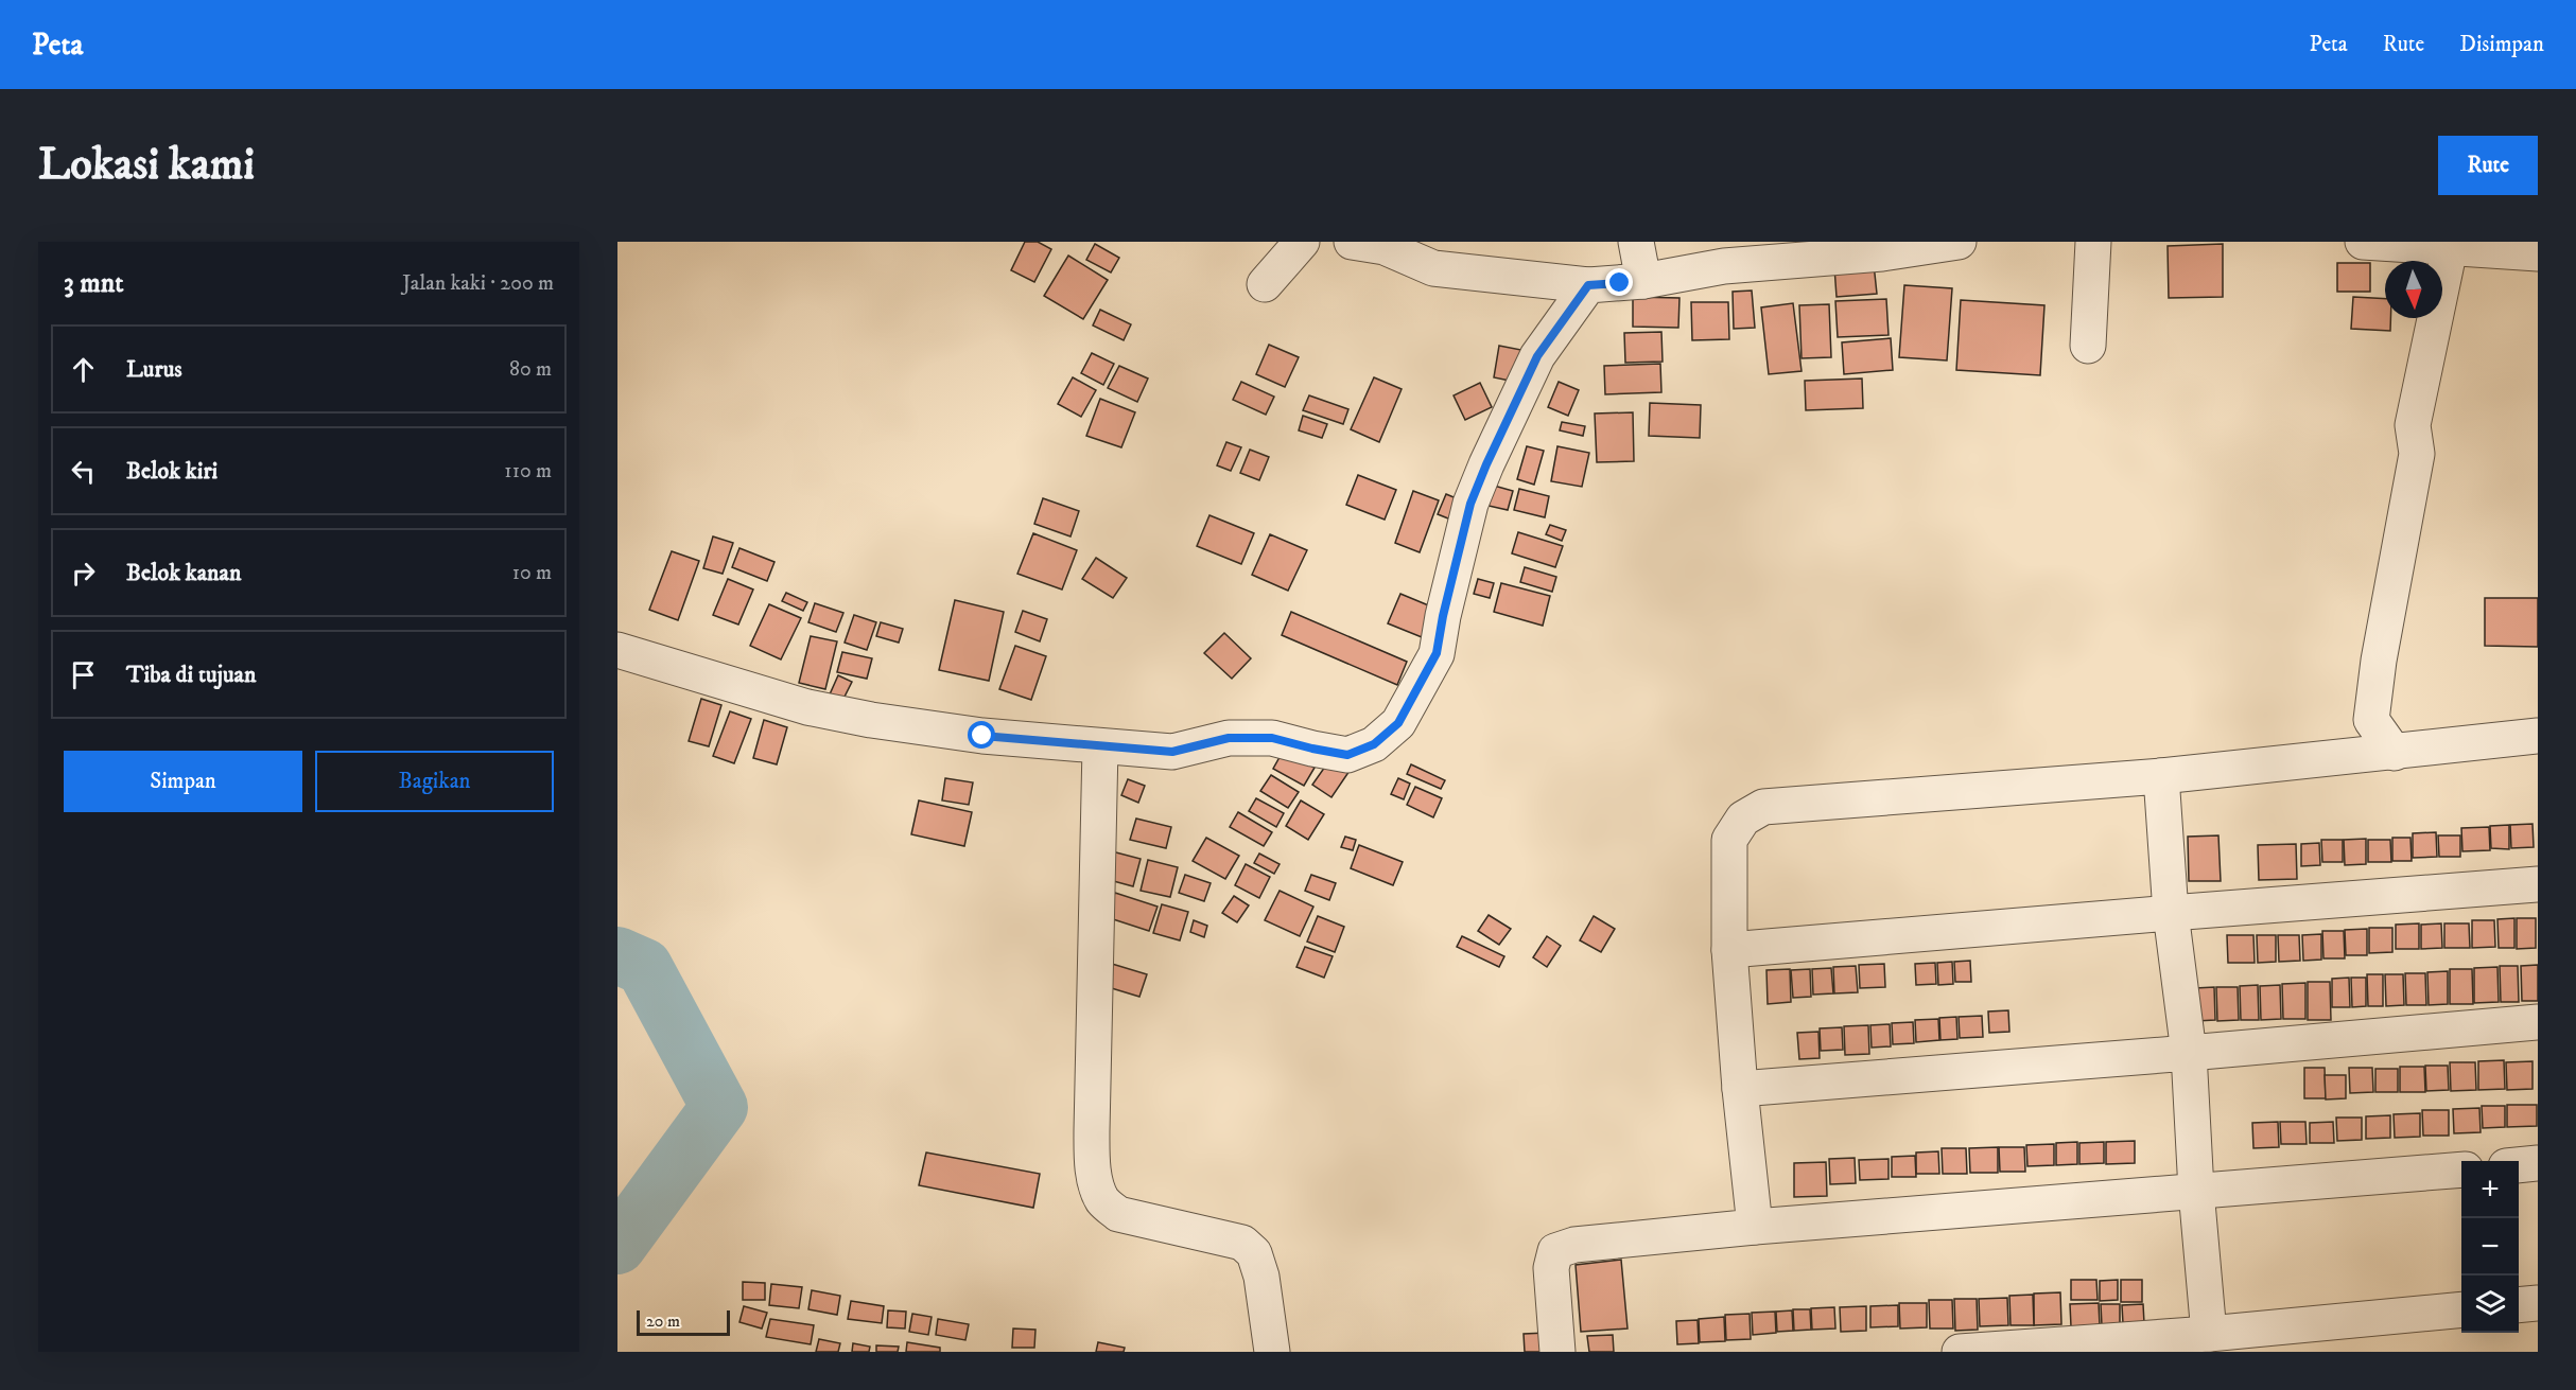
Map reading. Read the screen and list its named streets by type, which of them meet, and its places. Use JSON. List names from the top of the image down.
{
  "scale_bar": "20 m",
  "north": "bottom",
  "page": {
    "header": "Peta",
    "nav": ["Peta", "Rute", "Disimpan"],
    "buttons": [
      "Rute",
      ["Simpan", "Bagikan"]
    ],
    "title": "Lokasi kami",
    "heading": ["3 mnt", "Jalan kaki · 200 m"],
    "list": [
      ["Lurus", "80 m"],
      ["Belok kiri", "110 m"],
      ["Belok kanan", "10 m"],
      "Tiba di tujuan"
    ],
    "map_buttons": ["+", "−"],
    "scale": "20 m"
  }
}
